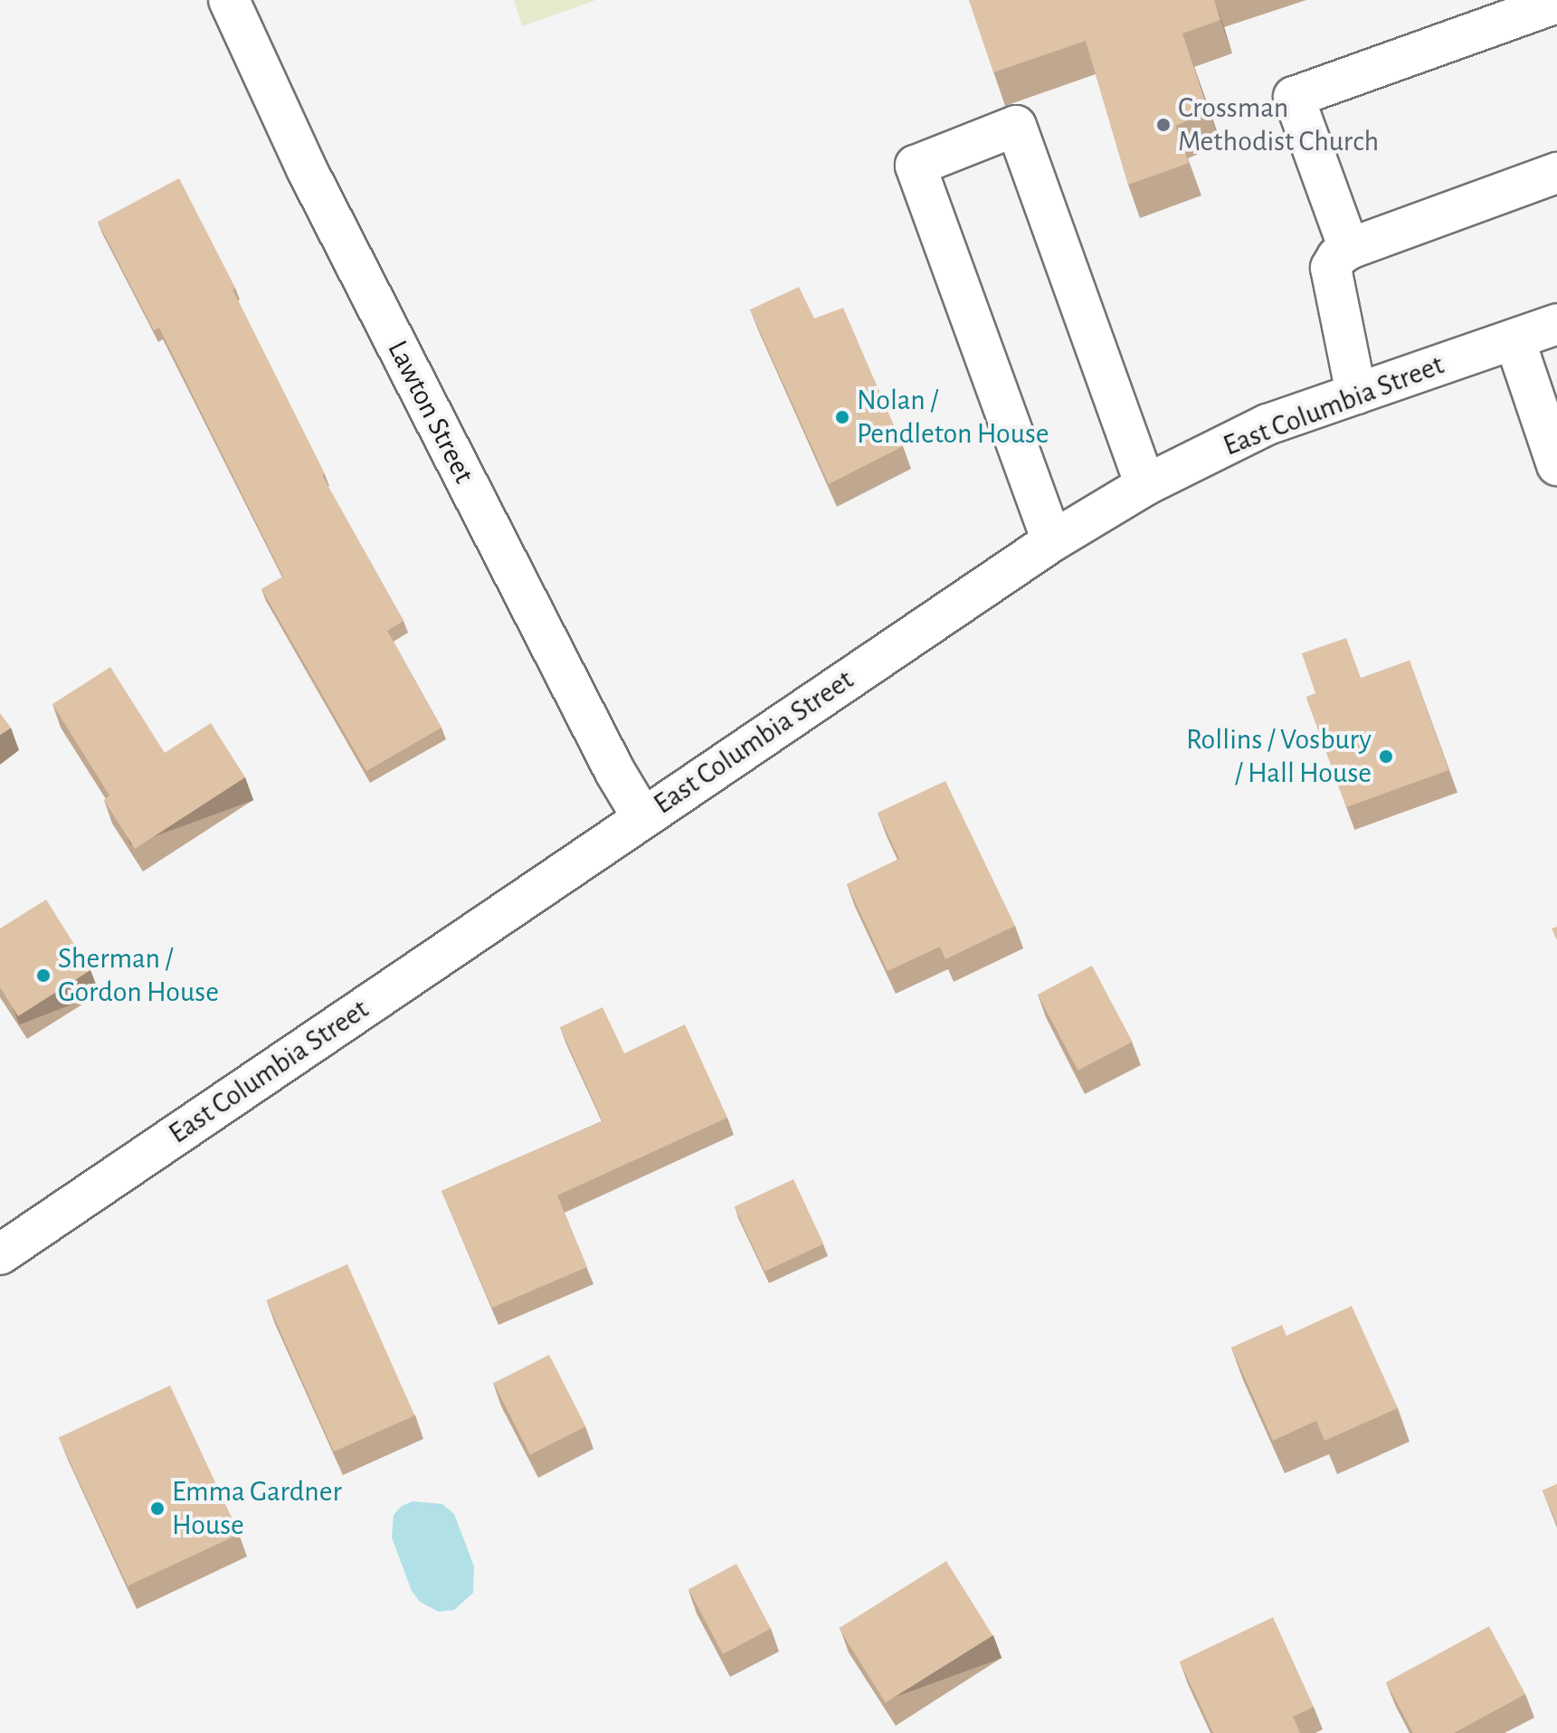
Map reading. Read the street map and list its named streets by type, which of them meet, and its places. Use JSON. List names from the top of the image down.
{
  "streets": {
    "street": ["East Columbia Street", "Lawton Street"]
  },
  "crossings": [
    ["East Columbia Street", "Lawton Street"]
  ],
  "places": [
    "Crossman Methodist Church",
    "Nolan / Pendleton House",
    "Rollins / Vosbury / Hall House",
    "Sherman / Gordon House",
    "Emma Gardner House"
  ]
}
